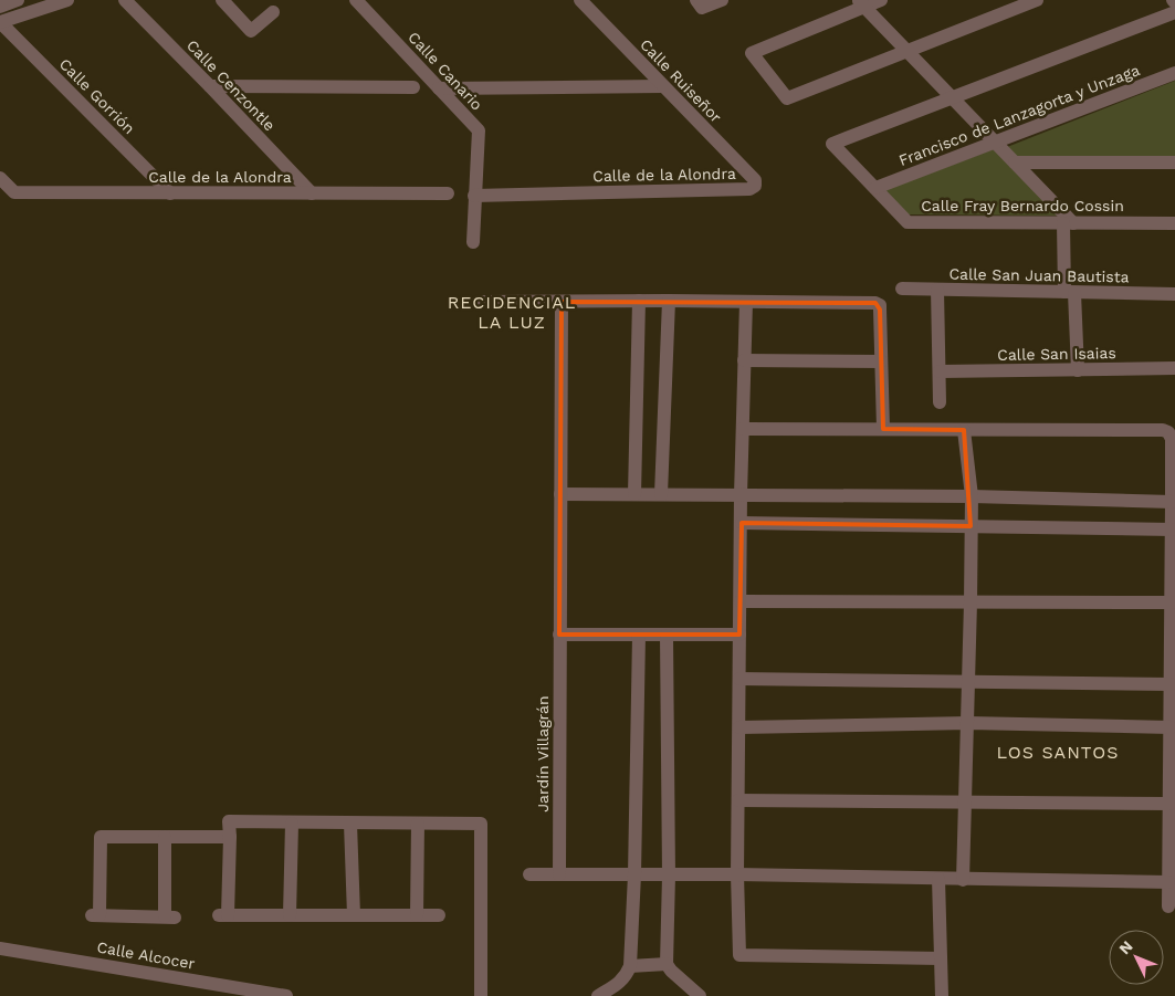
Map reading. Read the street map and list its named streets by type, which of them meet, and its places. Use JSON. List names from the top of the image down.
{
  "streets": {
    "street": [
      "Calle Canario",
      "Calle Ruiseñor",
      "Calle Cenzontle",
      "Calle Gorrión",
      "Francisco de Lanzagorta y Unzaga",
      "Calle de la Alondra",
      "Calle Fray Bernardo Cossin",
      "Calle San Juan Bautista",
      "Calle San Isaias",
      "Jardín Villagrán",
      "Calle Alcocer"
    ]
  },
  "crossings": [
    ["Calle Canario", "Calle de la Alondra"],
    ["Calle Ruiseñor", "Calle de la Alondra"],
    ["Calle Cenzontle", "Calle de la Alondra"],
    ["Calle Gorrión", "Calle de la Alondra"],
    ["Francisco de Lanzagorta y Unzaga", "Calle Fray Bernardo Cossin"]
  ],
  "districts": ["RECIDENCIAL LA LUZ", "LOS SANTOS"],
  "north": "top left"
}
